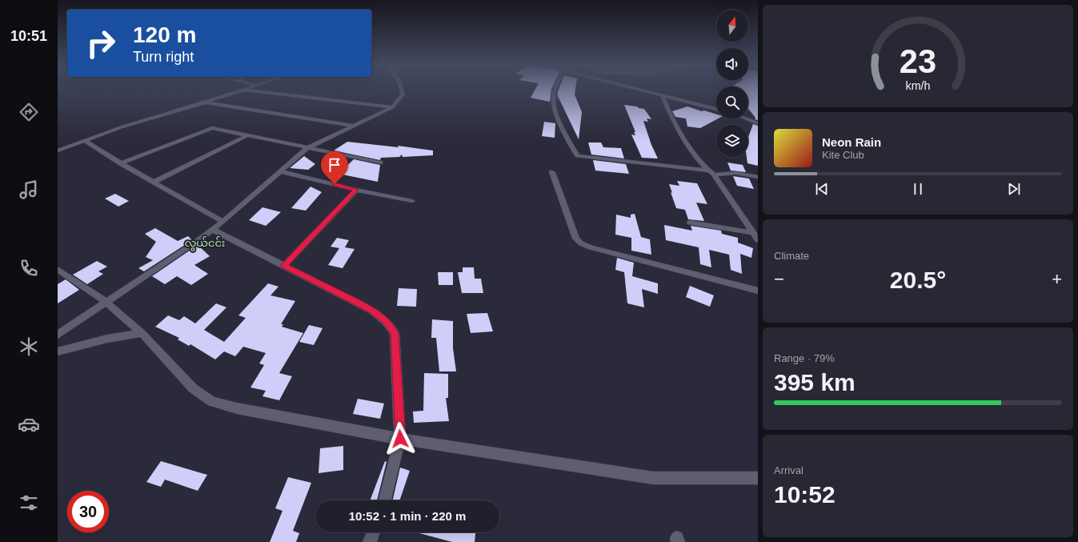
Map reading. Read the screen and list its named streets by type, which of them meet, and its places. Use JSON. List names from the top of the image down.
{
  "districts": ["လွယ်ငင်း"],
  "north": "top",
  "page": {
    "tabs": "10:51",
    "turn": ["120 m", "Turn right"],
    "song": ["Neon Rain", "Kite Club"],
    "tile": [
      "Climate",
      ["Range · 79%", "395 km"],
      ["Arrival", "10:52"]
    ],
    "heat": ["−", "20.5°", "+"],
    "limit": "30",
    "trip": "10:52 · 1 min · 220 m",
    "gauge": ["23", "km/h"]
  }
}
